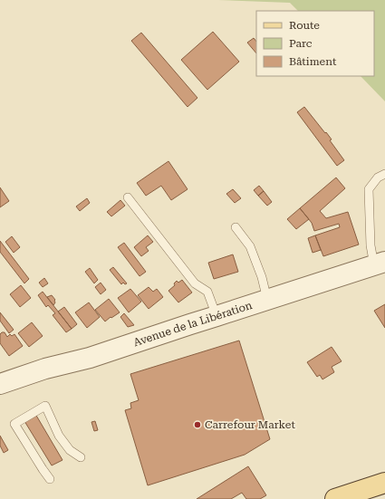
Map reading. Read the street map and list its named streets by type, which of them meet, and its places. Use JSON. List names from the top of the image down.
{
  "streets": {
    "street": ["Avenue de la Libération"]
  },
  "places": ["Carrefour Market"],
  "legend": ["Route", "Parc", "Bâtiment"]
}
